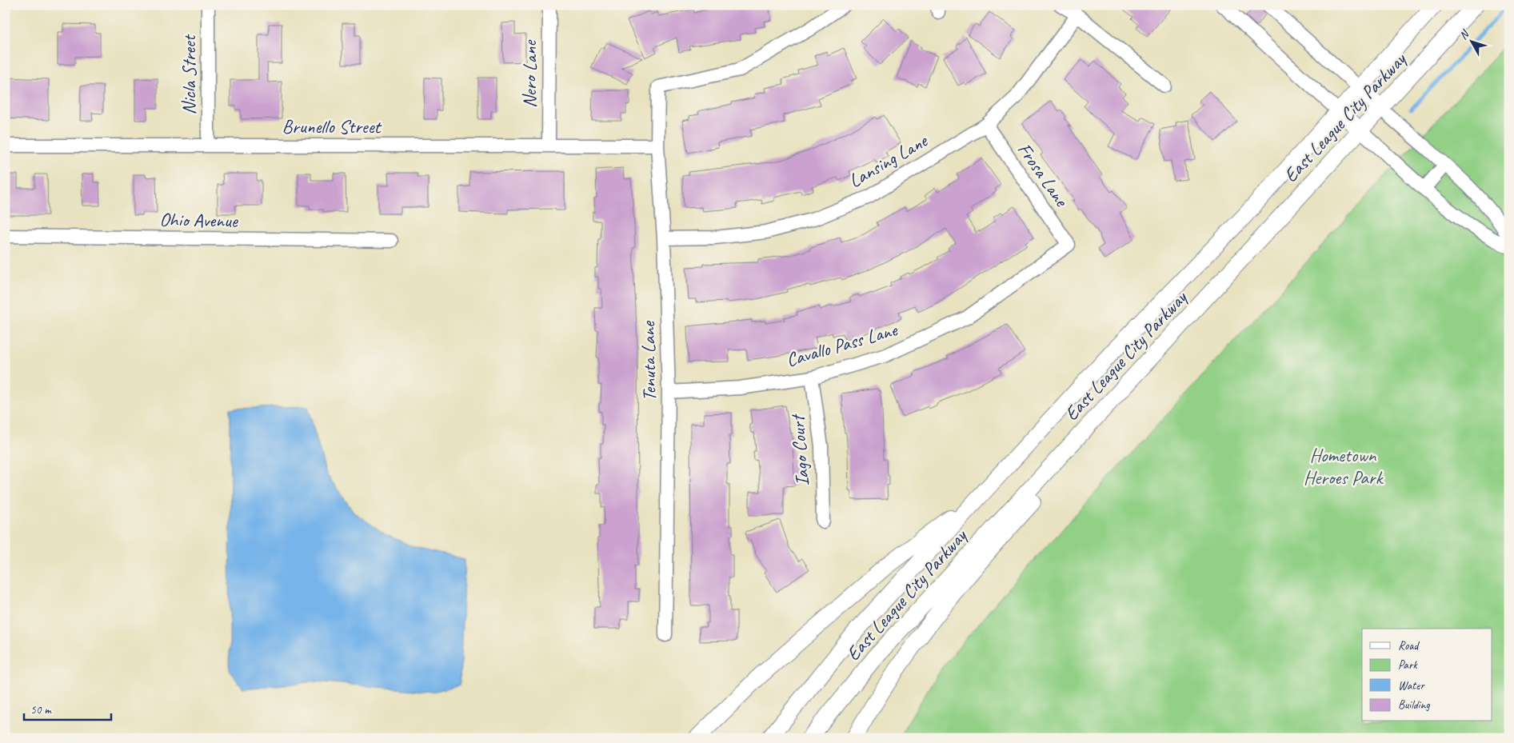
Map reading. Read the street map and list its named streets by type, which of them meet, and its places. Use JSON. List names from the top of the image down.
{
  "streets": {
    "main road": ["East League City Parkway"],
    "street": [
      "Nero Lane",
      "Nicla Street",
      "Brunello Street",
      "Lansing Lane",
      "Frosa Lane",
      "Ohio Avenue",
      "Cavallo Pass Lane",
      "Tenuta Lane",
      "Iago Court"
    ]
  },
  "crossings": [
    ["Nero Lane", "Brunello Street"],
    ["Nicla Street", "Brunello Street"],
    ["Brunello Street", "Tenuta Lane"],
    ["Lansing Lane", "Frosa Lane"],
    ["Lansing Lane", "Tenuta Lane"],
    ["Frosa Lane", "Cavallo Pass Lane"],
    ["Cavallo Pass Lane", "Tenuta Lane"],
    ["Cavallo Pass Lane", "Iago Court"]
  ],
  "parks": ["Hometown Heroes Park"],
  "legend": [
    "Road",
    "Park",
    "Water",
    "Building"
  ],
  "scale_bar": "50 m",
  "north": "top left"
}
